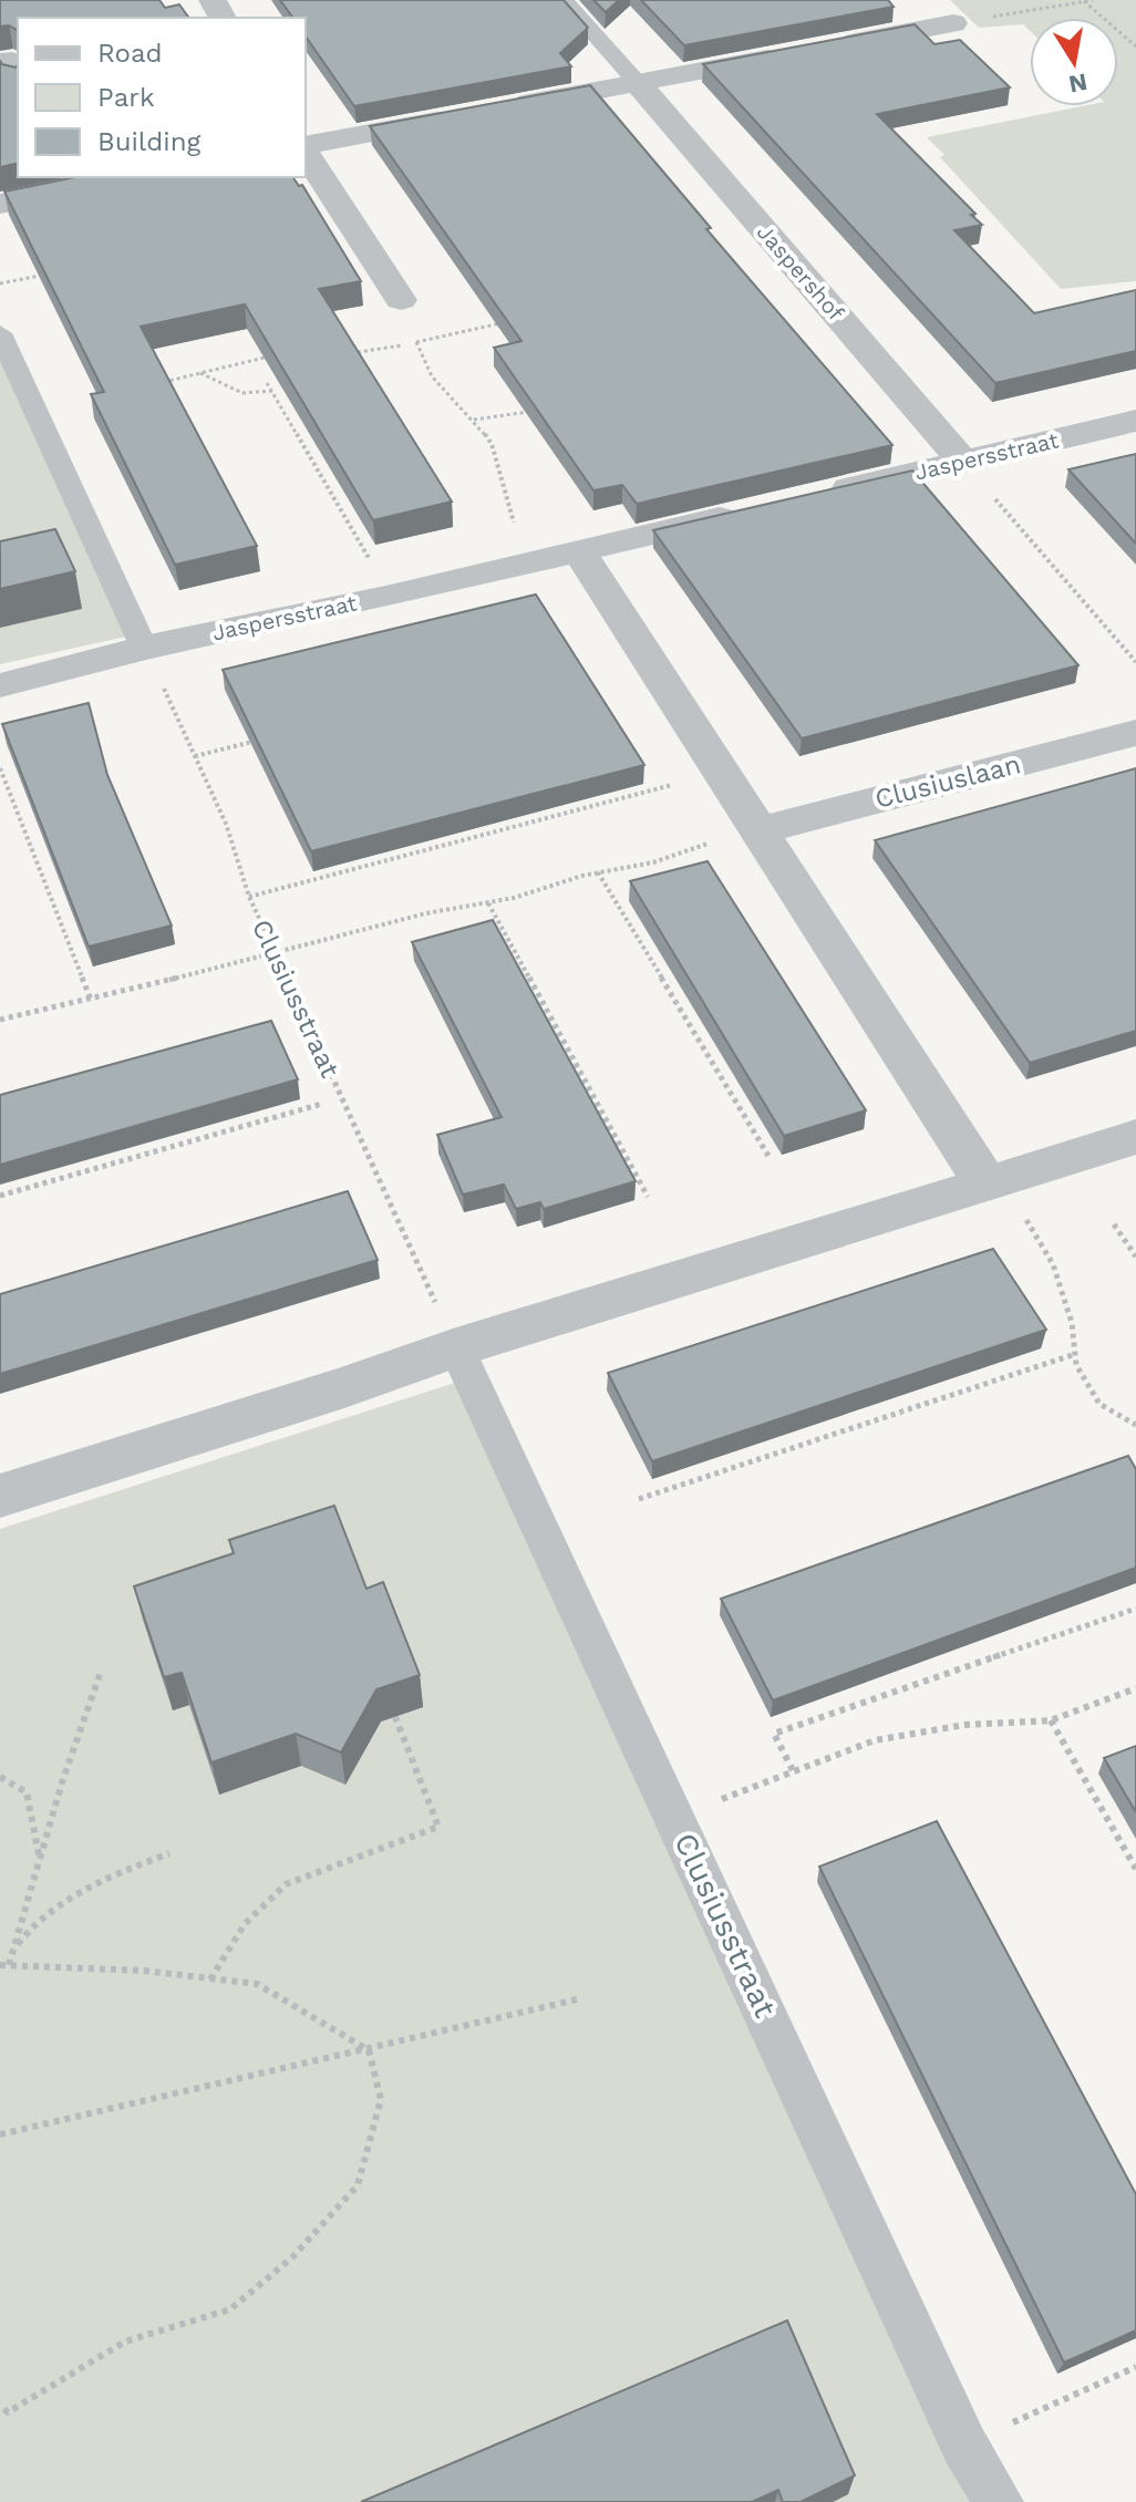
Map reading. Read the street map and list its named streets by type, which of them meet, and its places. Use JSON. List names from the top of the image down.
{
  "streets": {
    "street": ["Jaspershof", "Jaspersstraat", "Clusiuslaan"],
    "lane": ["Clusiusstraat"]
  },
  "crossings": [
    ["Jaspershof", "Jaspersstraat"],
    ["Jaspersstraat", "Clusiusstraat"]
  ],
  "legend": ["Road", "Park", "Building"],
  "north": "bottom"
}
